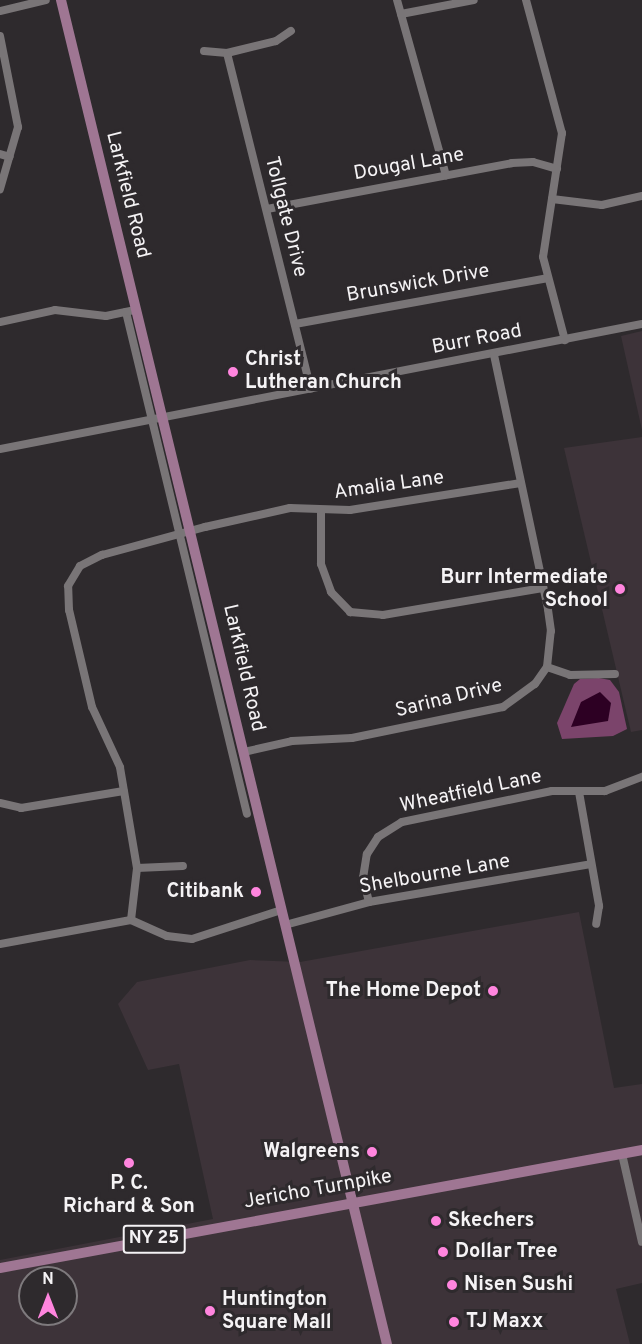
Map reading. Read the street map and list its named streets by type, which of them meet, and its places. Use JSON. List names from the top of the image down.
{
  "streets": {
    "main road": ["Larkfield Road", "Jericho Turnpike", "NY 25"],
    "street": [
      "Dougal Lane",
      "Tollgate Drive",
      "Brunswick Drive",
      "Burr Road",
      "Amalia Lane",
      "Sarina Drive",
      "Wheatfield Lane",
      "Shelbourne Lane"
    ]
  },
  "crossings": [
    ["Dougal Lane", "Tollgate Drive"],
    ["Larkfield Road", "Burr Road"],
    ["Larkfield Road", "Amalia Lane"],
    ["Larkfield Road", "Sarina Drive"],
    ["Larkfield Road", "Shelbourne Lane"],
    ["Larkfield Road", "Jericho Turnpike"],
    ["Tollgate Drive", "Brunswick Drive"],
    ["Tollgate Drive", "Burr Road"],
    ["Wheatfield Lane", "Shelbourne Lane"]
  ],
  "places": [
    "Christ Lutheran Church",
    "Burr Intermediate School",
    "Citibank",
    "The Home Depot",
    "Walgreens",
    "P. C. Richard & Son",
    "Skechers",
    "Dollar Tree",
    "Nisen Sushi",
    "Huntington Square Mall",
    "TJ Maxx"
  ],
  "north": "top"
}
